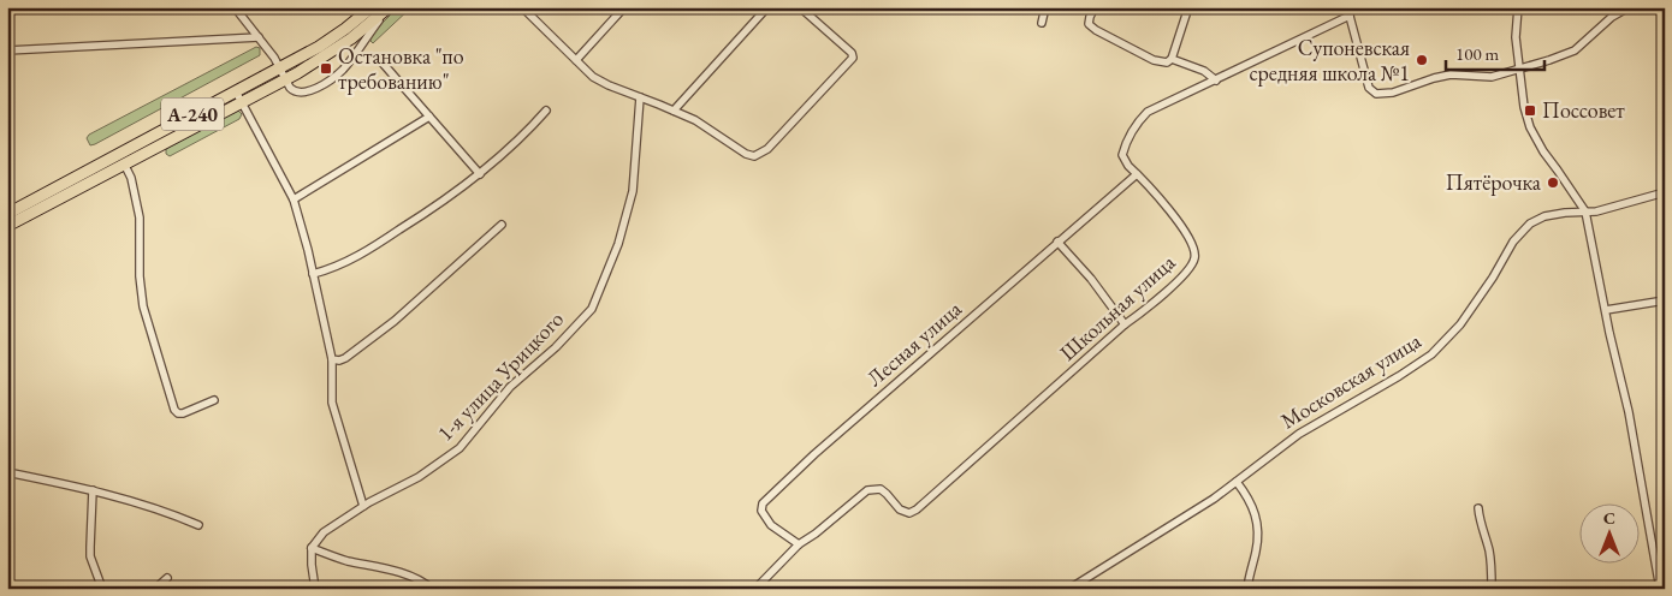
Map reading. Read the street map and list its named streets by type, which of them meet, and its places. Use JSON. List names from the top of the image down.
{
  "streets": {
    "main road": ["А-240"],
    "street": [
      "Школьная улица",
      "Лесная улица",
      "1-я улица Урицкого",
      "Московская улица"
    ]
  },
  "crossings": [
    ["Школьная улица", "Лесная улица"]
  ],
  "places": {
    "other": ["Супоневская средняя школа №1", "Пятёрочка"],
    "transit": ["Остановка \"по требованию\"", "Поссовет"]
  },
  "scale_bar": "100 m",
  "north": "top"
}
